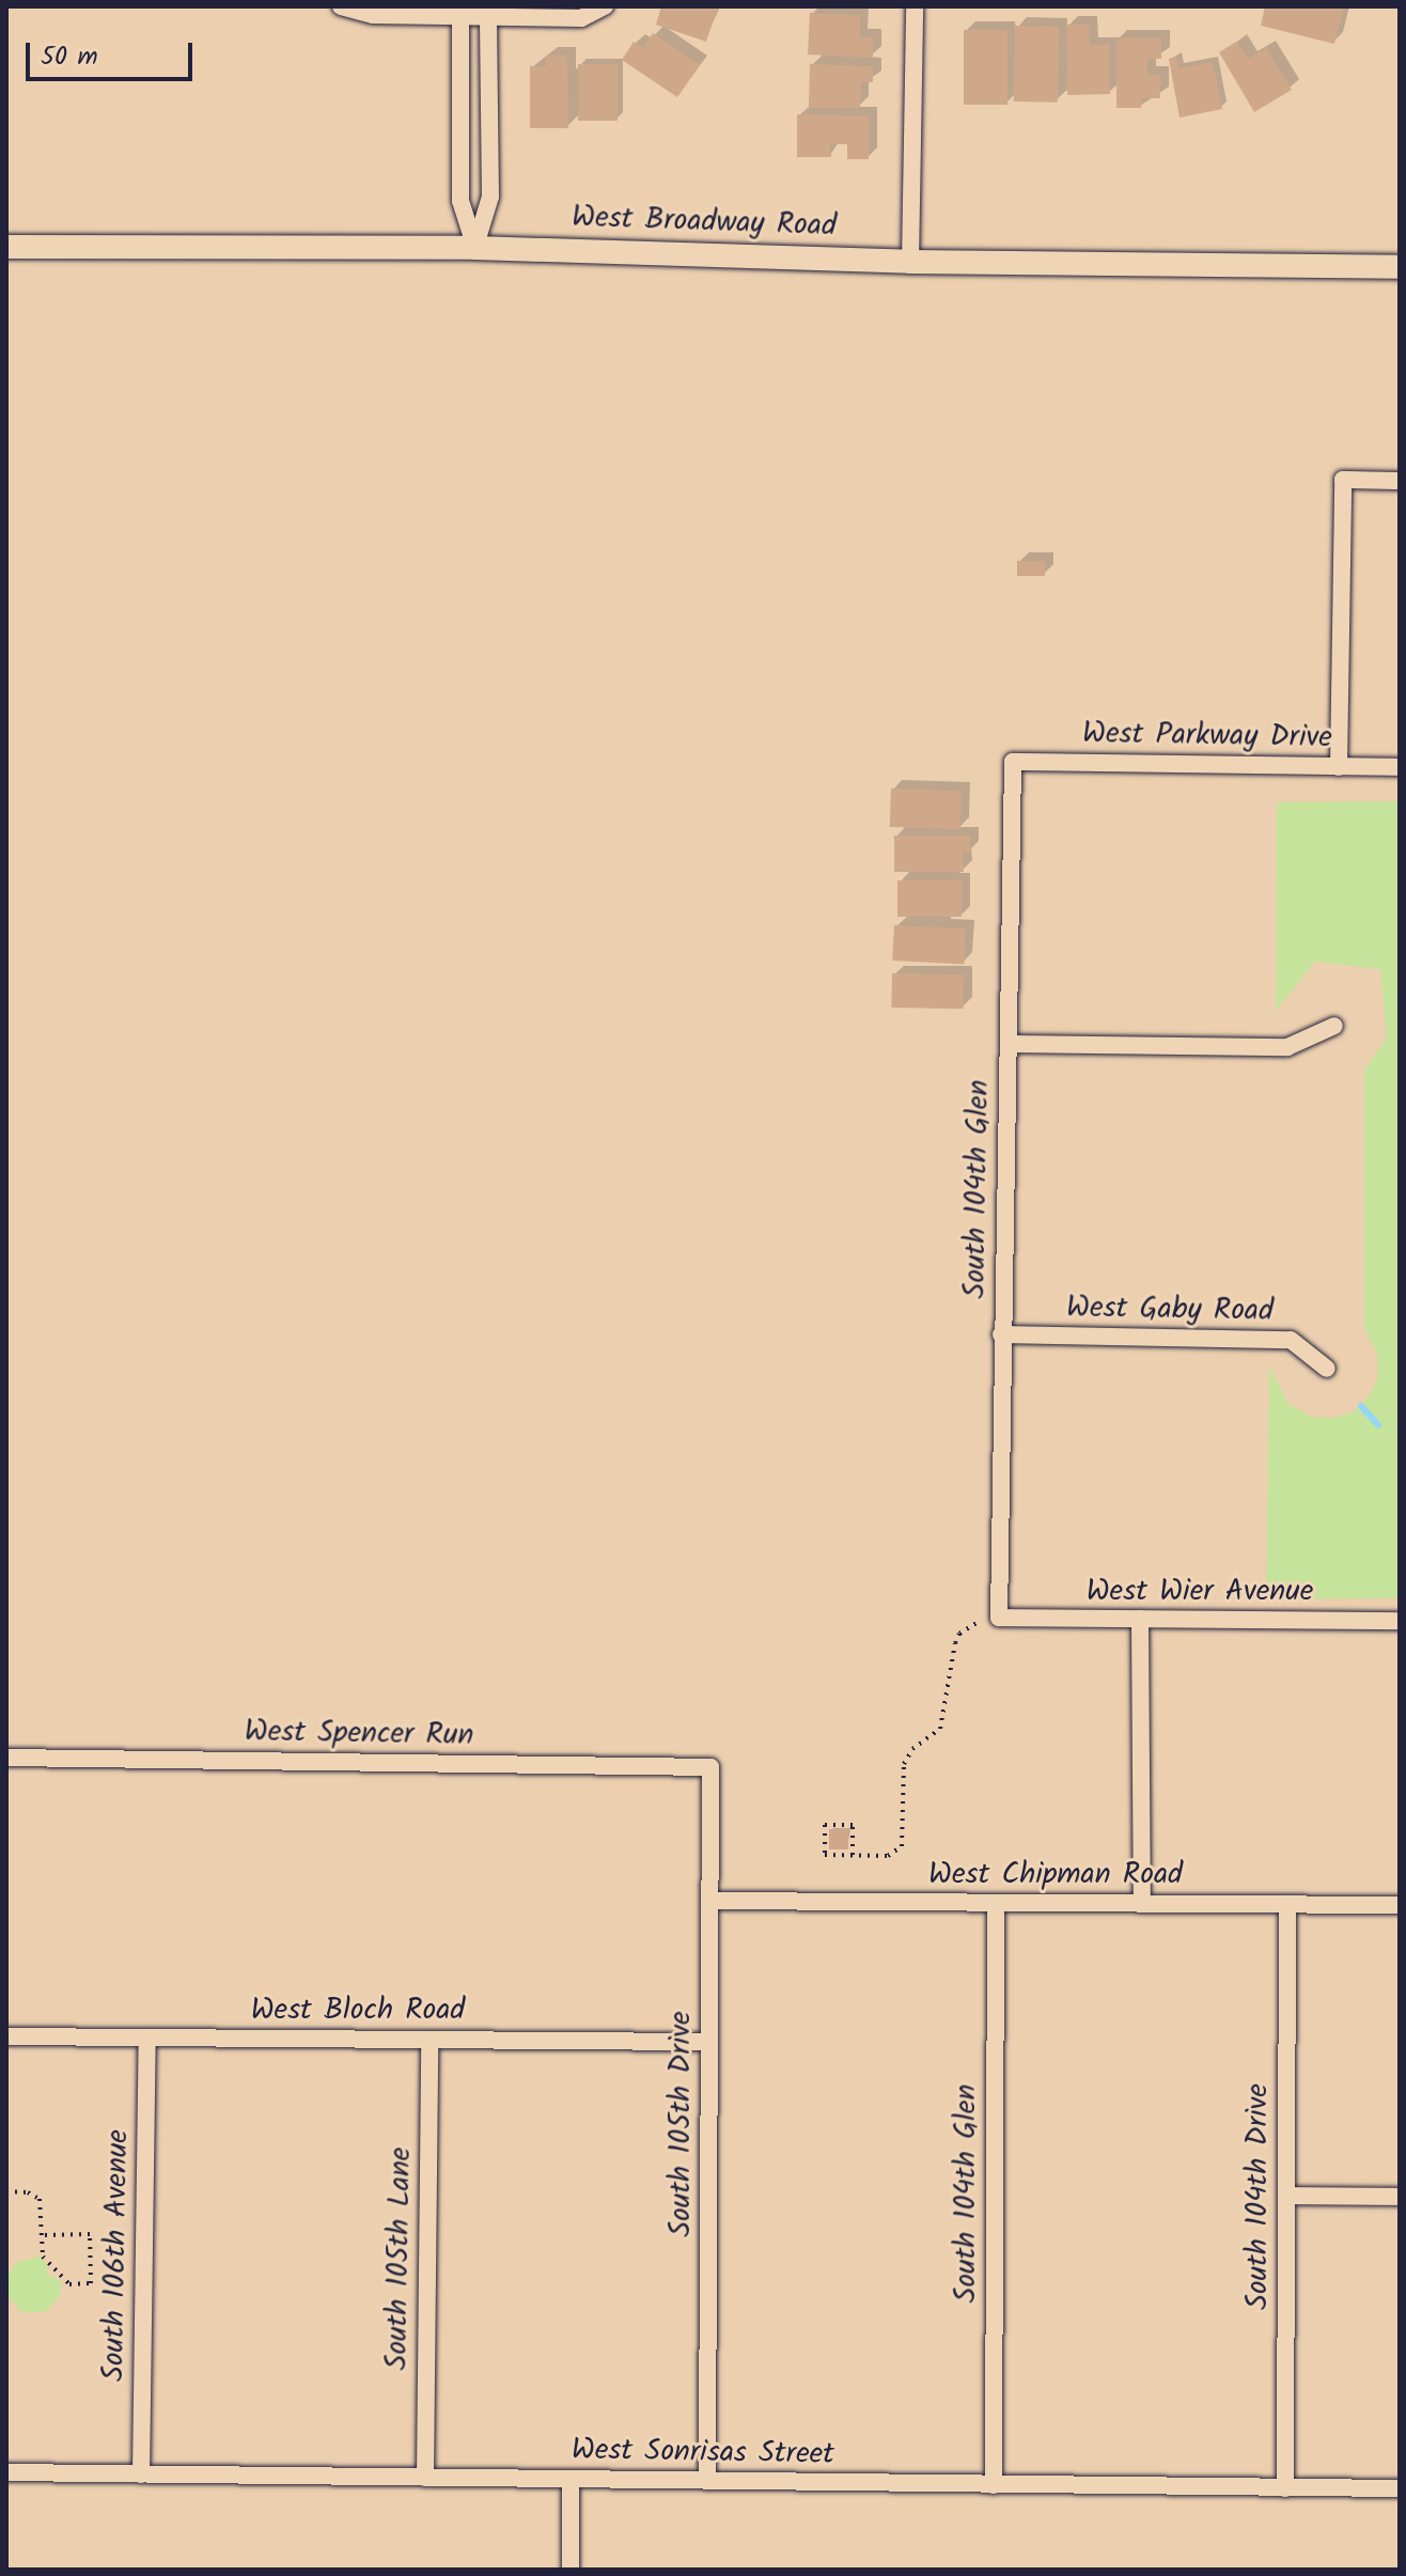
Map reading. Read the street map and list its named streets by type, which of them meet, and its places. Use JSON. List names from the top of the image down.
{
  "streets": {
    "main road": ["West Broadway Road"],
    "street": [
      "West Parkway Drive",
      "South 104th Glen",
      "West Gaby Road",
      "West Wier Avenue",
      "West Spencer Run",
      "West Chipman Road",
      "West Bloch Road",
      "South 105th Drive",
      "South 104th Drive",
      "South 106th Avenue",
      "South 105th Lane",
      "West Sonrisas Street"
    ]
  },
  "crossings": [
    ["West Parkway Drive", "South 104th Glen"],
    ["South 104th Glen", "West Gaby Road"],
    ["South 104th Glen", "West Wier Avenue"],
    ["South 104th Glen", "West Chipman Road"],
    ["South 104th Glen", "West Sonrisas Street"],
    ["West Spencer Run", "South 105th Drive"],
    ["West Chipman Road", "South 105th Drive"],
    ["West Chipman Road", "South 104th Drive"],
    ["West Bloch Road", "South 105th Drive"],
    ["West Bloch Road", "South 106th Avenue"],
    ["West Bloch Road", "South 105th Lane"],
    ["South 105th Drive", "West Sonrisas Street"],
    ["South 104th Drive", "West Sonrisas Street"],
    ["South 106th Avenue", "West Sonrisas Street"],
    ["South 105th Lane", "West Sonrisas Street"]
  ],
  "scale_bar": "50 m"
}
